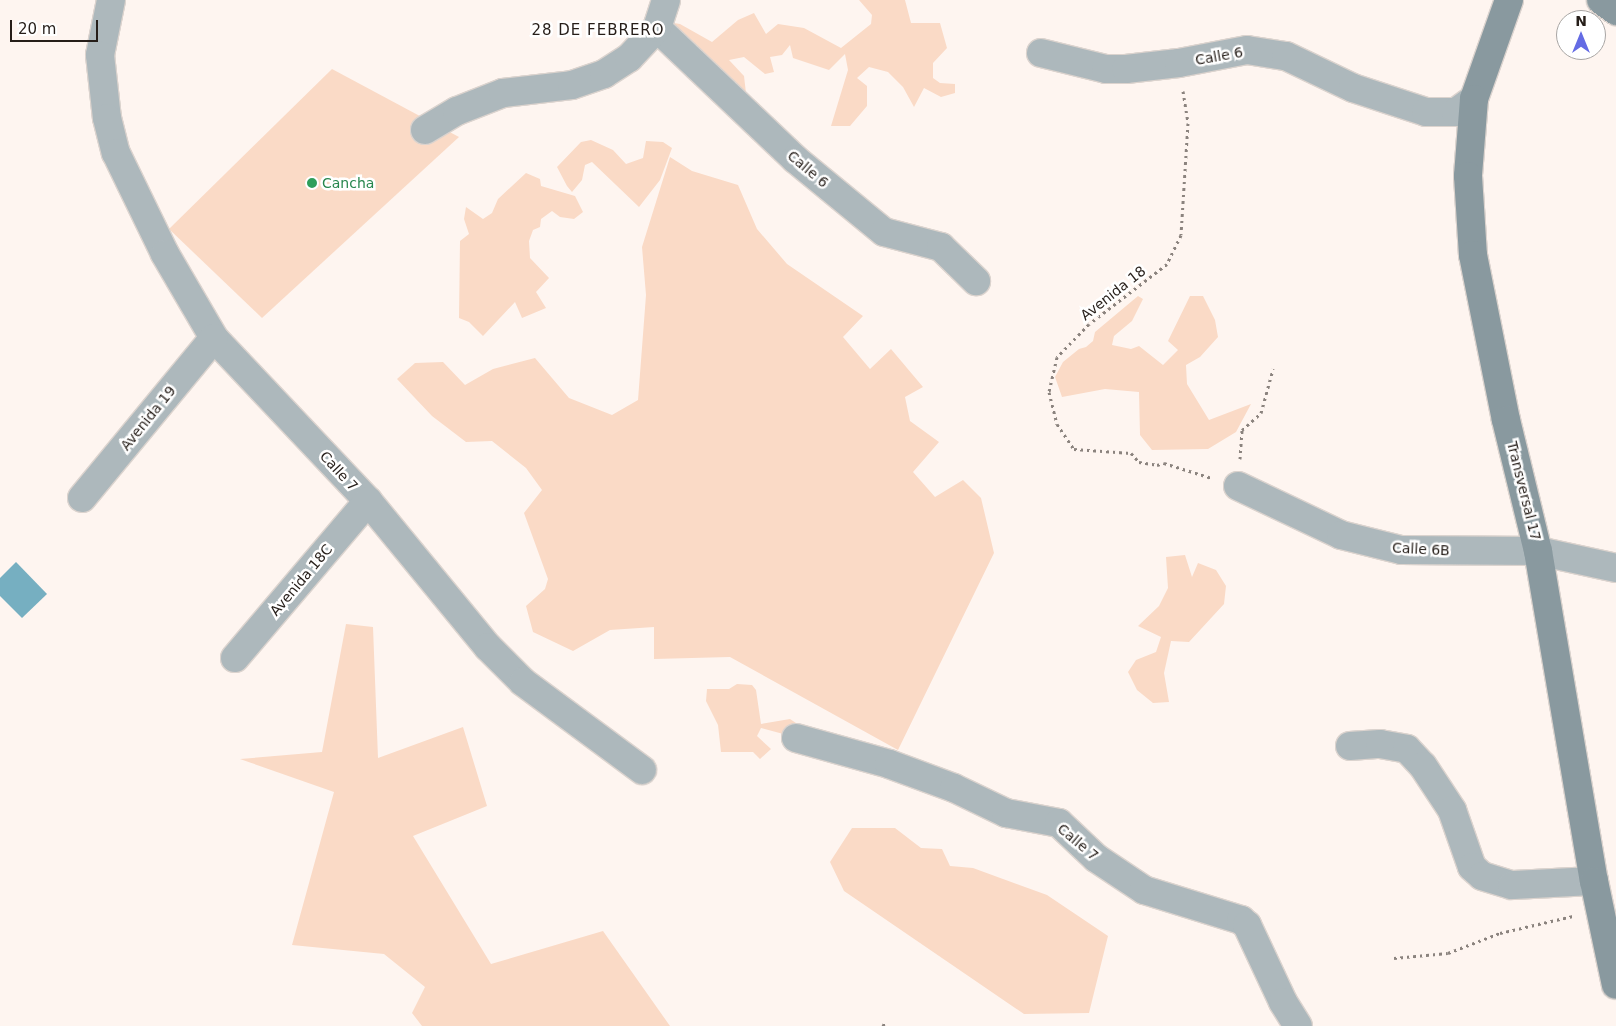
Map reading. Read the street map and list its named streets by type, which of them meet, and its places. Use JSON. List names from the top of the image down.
{
  "streets": {
    "main road": ["Transversal 17"],
    "street": [
      "Calle 6",
      "Avenida 19",
      "Calle 7",
      "Calle 6B",
      "Avenida 18C"
    ],
    "path": ["Avenida 18"]
  },
  "crossings": [
    ["Calle 6", "Avenida 18"],
    ["Calle 6", "Transversal 17"],
    ["Avenida 18", "Calle 6B"],
    ["Avenida 19", "Calle 7"],
    ["Calle 7", "Avenida 18C"],
    ["Transversal 17", "Calle 6B"]
  ],
  "districts": ["28 DE FEBRERO"],
  "places": ["Cancha"],
  "scale_bar": "20 m",
  "north": "top"
}
